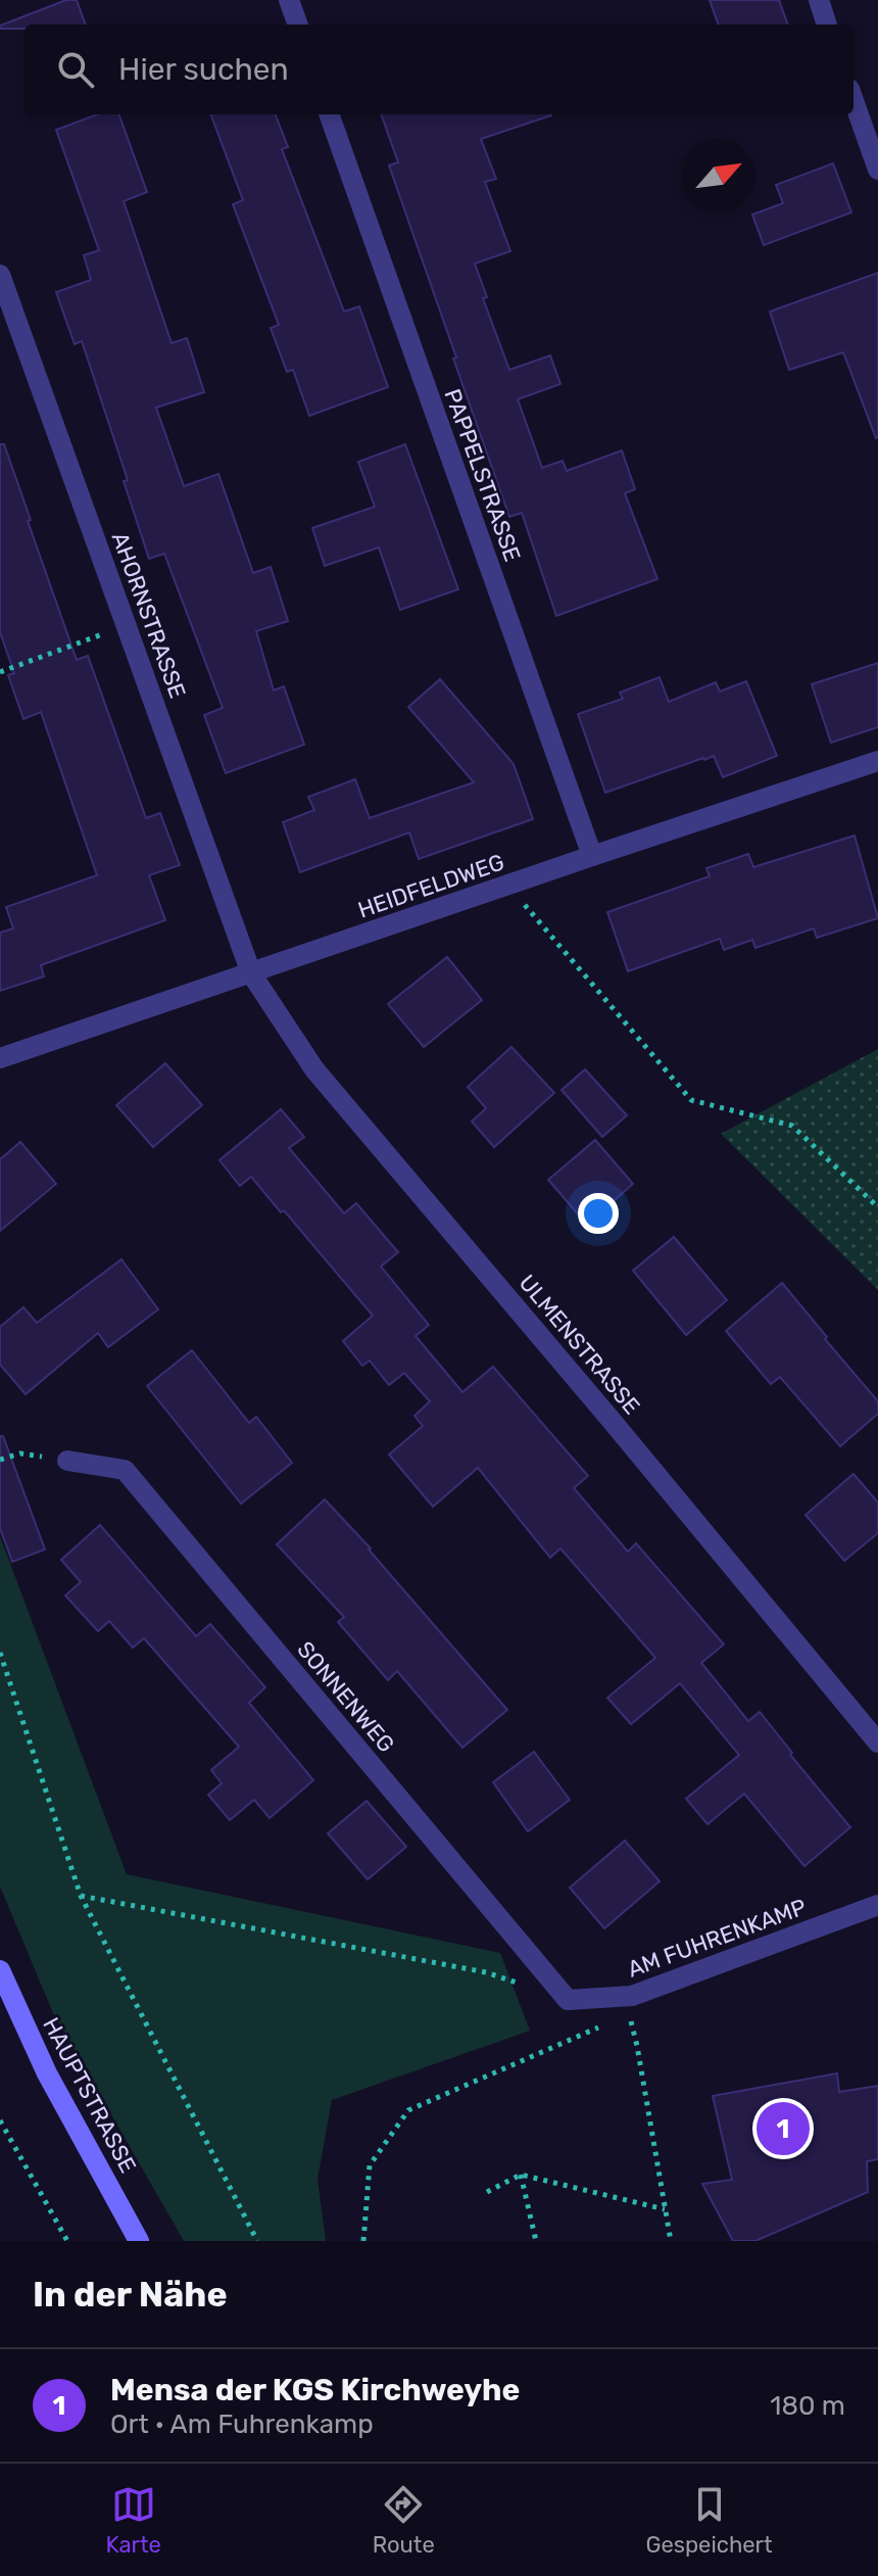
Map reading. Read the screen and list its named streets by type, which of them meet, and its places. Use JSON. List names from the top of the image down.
{
  "streets": {
    "main road": ["HAUPTSTRASSE"],
    "street": [
      "PAPPELSTRASSE",
      "AHORNSTRASSE",
      "HEIDFELDWEG",
      "ULMENSTRASSE",
      "SONNENWEG",
      "AM FUHRENKAMP"
    ]
  },
  "crossings": [
    ["PAPPELSTRASSE", "HEIDFELDWEG"],
    ["AHORNSTRASSE", "HEIDFELDWEG"],
    ["AHORNSTRASSE", "ULMENSTRASSE"],
    ["HEIDFELDWEG", "ULMENSTRASSE"],
    ["SONNENWEG", "AM FUHRENKAMP"]
  ],
  "north": "top right",
  "page": {
    "search": "Hier suchen",
    "pins": "1",
    "heading": "In der Nähe",
    "list": [
      {
        "mark": "1",
        "name": "Mensa der KGS Kirchweyhe",
        "note": "Ort · Am Fuhrenkamp",
        "value": "180 m"
      }
    ],
    "nav": ["Karte", "Route", "Gespeichert"]
  }
}
